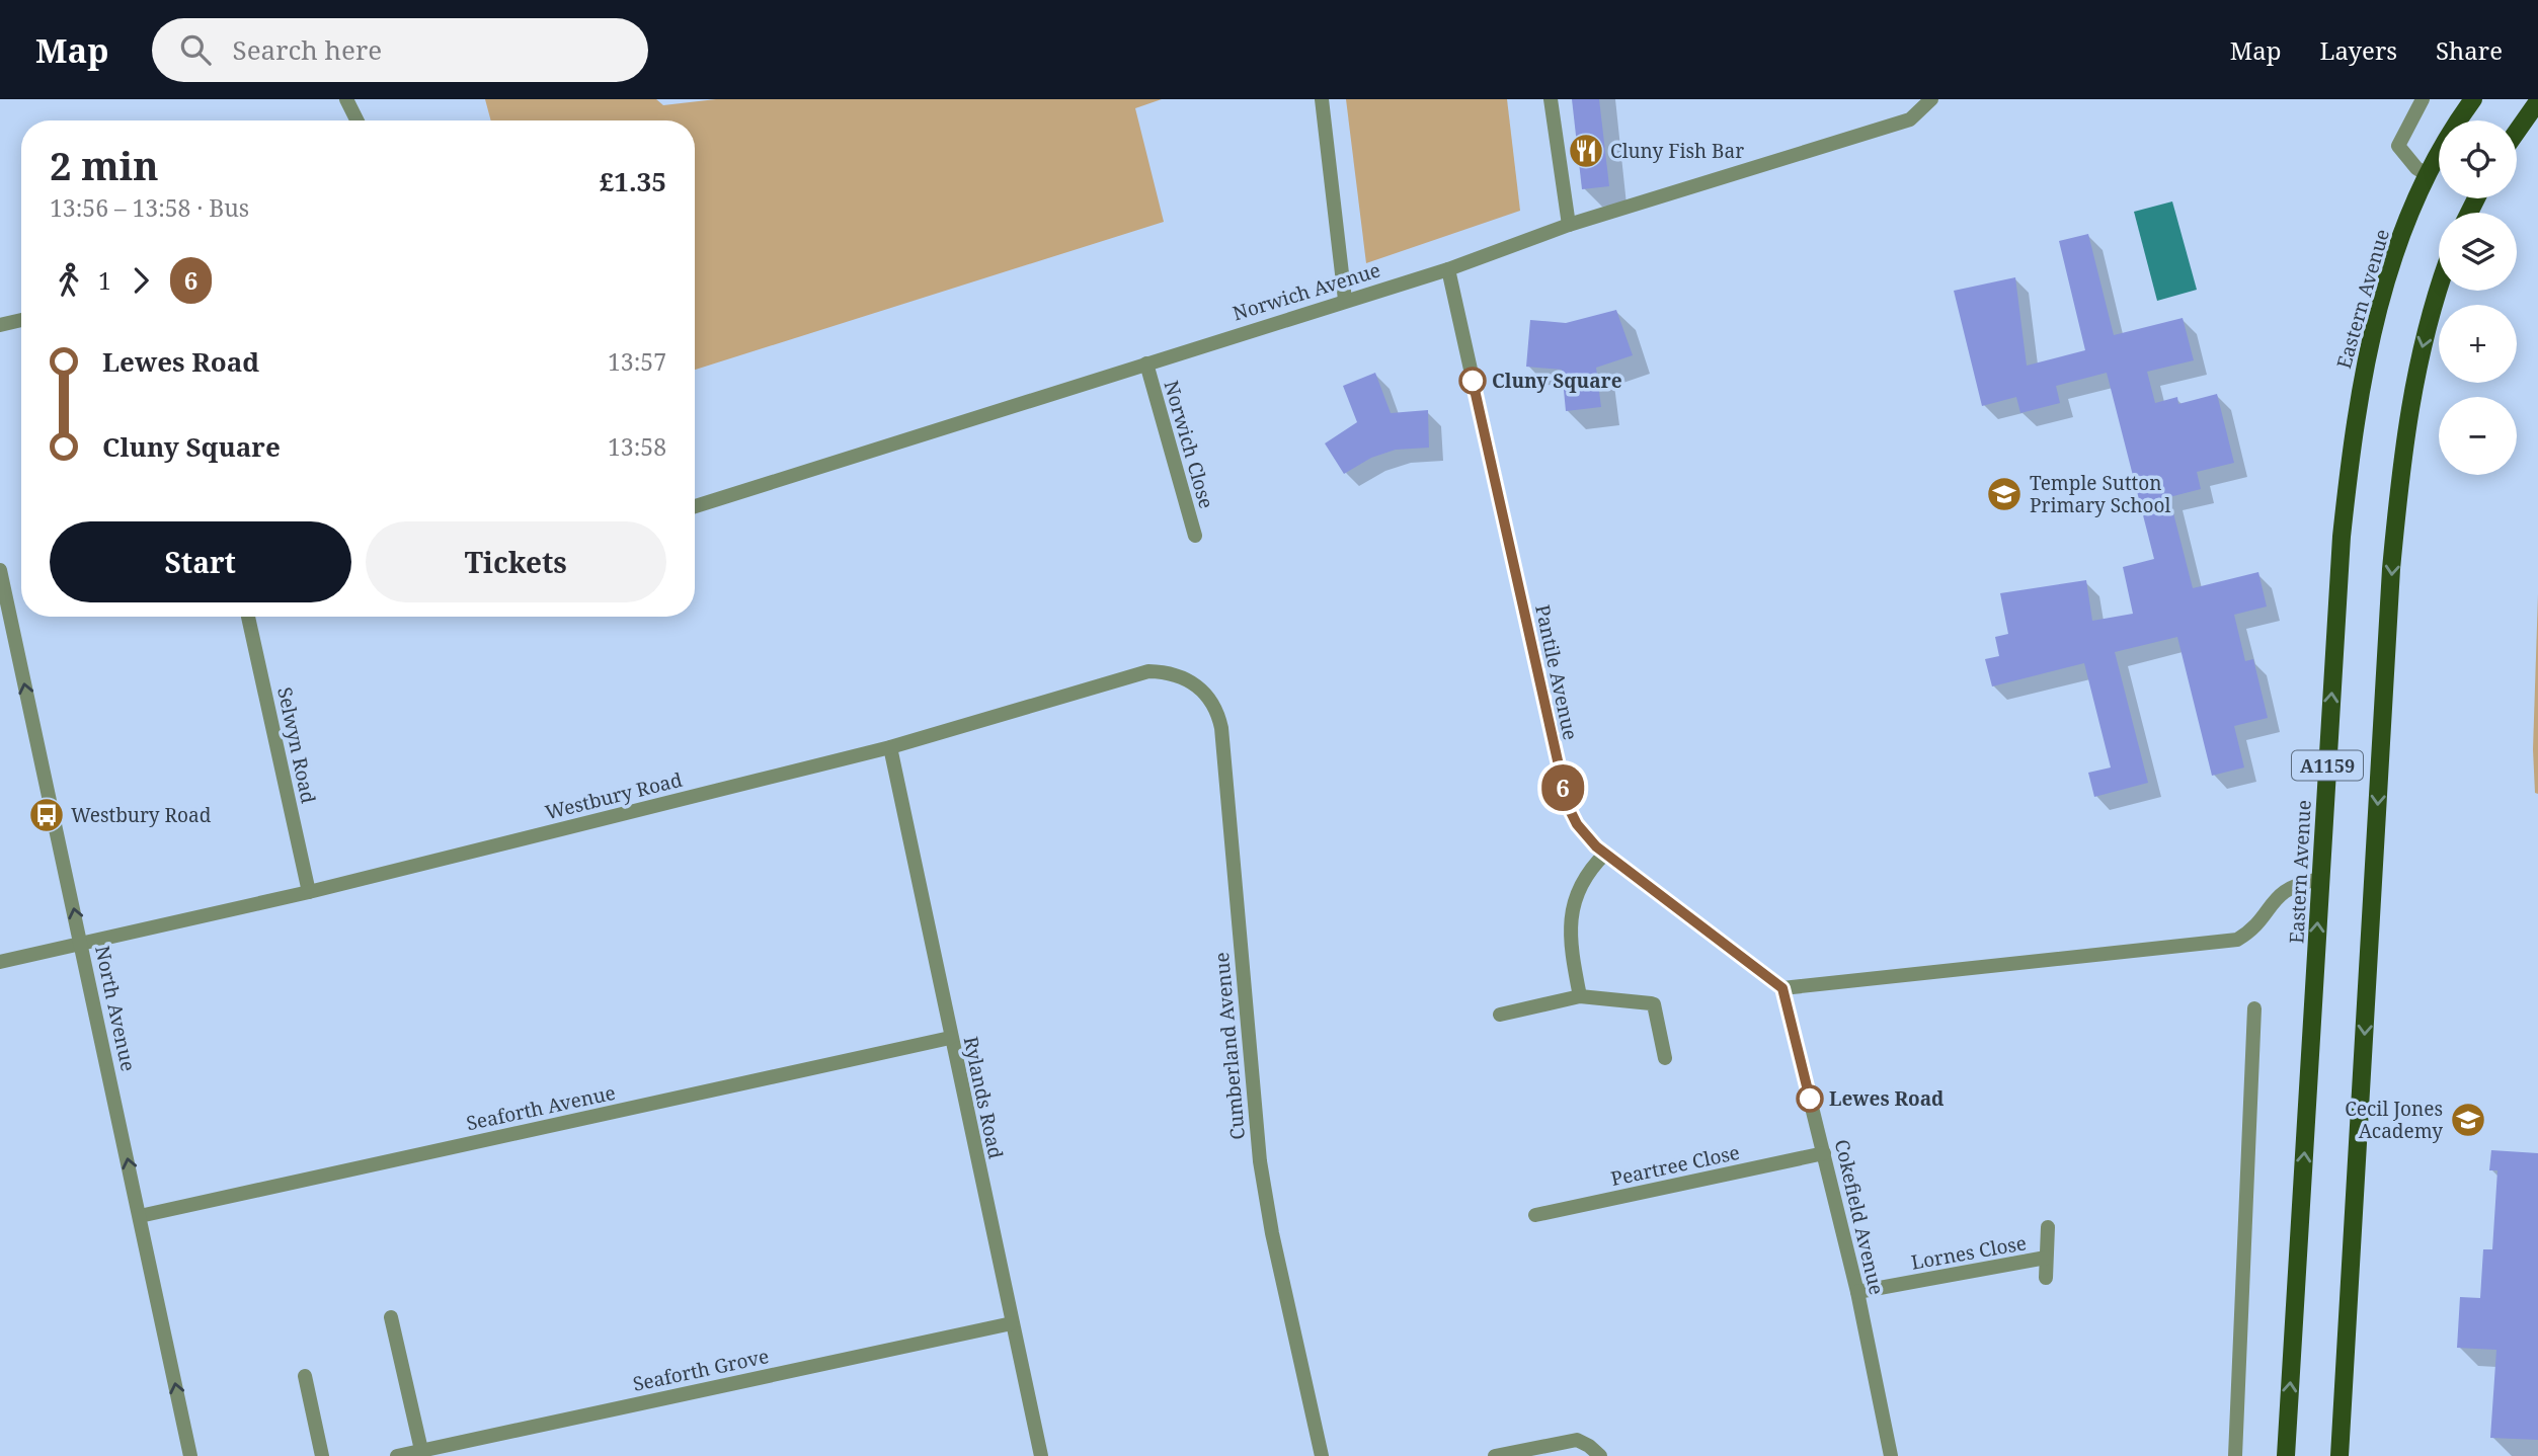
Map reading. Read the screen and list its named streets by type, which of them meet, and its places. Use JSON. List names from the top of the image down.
{
  "streets": {
    "main road": ["Eastern Avenue", "A1159"],
    "street": [
      "Norwich Avenue",
      "Norwich Close",
      "Pantile Avenue",
      "Selwyn Road",
      "Westbury Road",
      "North Avenue",
      "Cumberland Avenue",
      "Rylands Road",
      "Seaforth Avenue",
      "Peartree Close",
      "Cokefield Avenue",
      "Lornes Close",
      "Seaforth Grove"
    ]
  },
  "crossings": [
    ["Norwich Avenue", "Norwich Close"],
    ["Norwich Avenue", "Pantile Avenue"],
    ["Pantile Avenue", "Cokefield Avenue"],
    ["Selwyn Road", "Westbury Road"],
    ["Westbury Road", "North Avenue"],
    ["Westbury Road", "Cumberland Avenue"],
    ["Westbury Road", "Rylands Road"],
    ["North Avenue", "Seaforth Avenue"],
    ["Rylands Road", "Seaforth Avenue"],
    ["Rylands Road", "Seaforth Grove"],
    ["Peartree Close", "Cokefield Avenue"],
    ["Cokefield Avenue", "Lornes Close"]
  ],
  "one_way": ["North Avenue"],
  "places": {
    "restaurant": ["Cluny Fish Bar"],
    "other": ["Cluny Square", "Lewes Road"],
    "school or university": ["Temple Sutton Primary School", "Cecil Jones Academy"],
    "bus stop": ["Westbury Road"]
  },
  "lines": ["bus line 6"],
  "page": {
    "header": "Map",
    "search": "Search here",
    "nav": ["Map", "Layers", "Share"],
    "on_map": "6",
    "map_buttons": ["+", "−"],
    "heading": ["2 min", "13:56 – 13:58 · Bus", "£1.35"],
    "legs": ["1", "6"],
    "list": [
      {
        "name": "Lewes Road",
        "value": "13:57"
      },
      {
        "name": "Cluny Square",
        "value": "13:58"
      }
    ],
    "buttons": ["Start", "Tickets"]
  }
}
